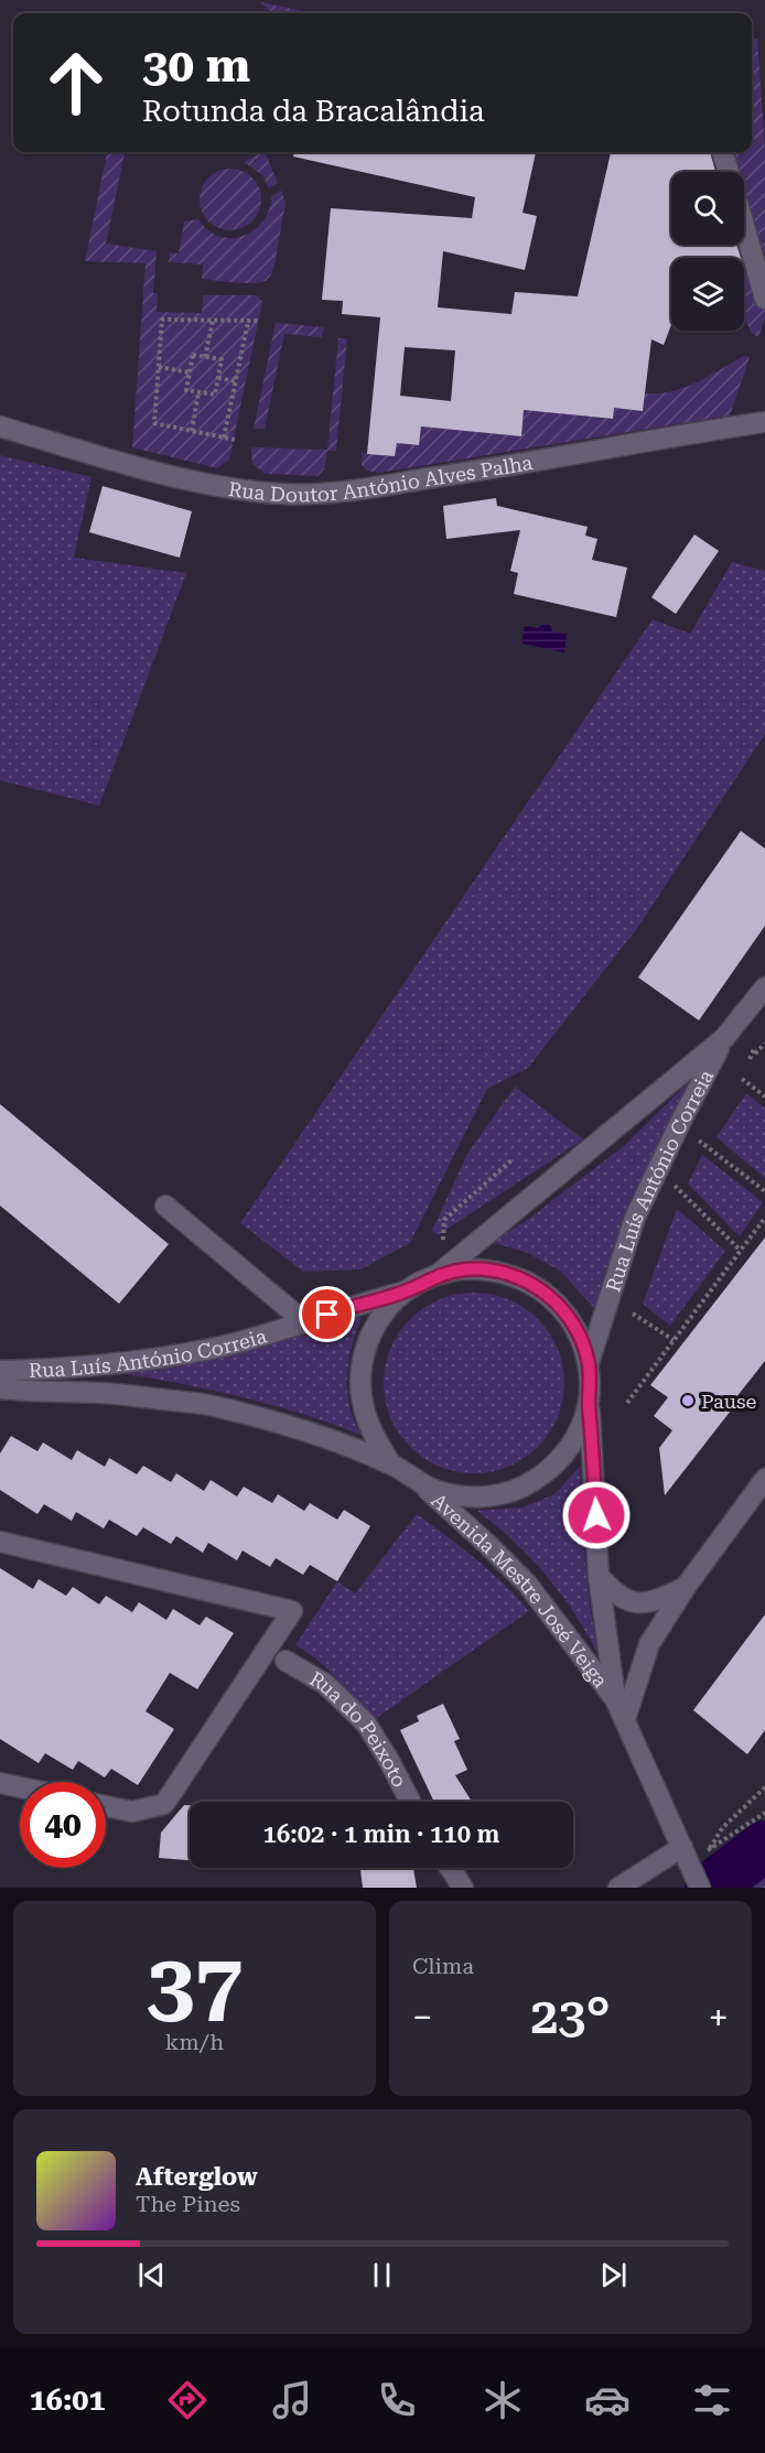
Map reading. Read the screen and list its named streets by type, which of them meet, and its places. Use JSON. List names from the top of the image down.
{
  "streets": {
    "street": [
      "Rua Doutor António Alves Palha",
      "Rua Luís António Correia",
      "Avenida Mestre José Veiga",
      "Rua do Peixoto"
    ]
  },
  "crossings": [
    ["Rua Luís António Correia", "Avenida Mestre José Veiga"]
  ],
  "places": ["Pause"],
  "page": {
    "turn": ["30 m", "Rotunda da Bracalândia"],
    "limit": "40",
    "trip": "16:02 · 1 min · 110 m",
    "tile": [
      ["37", "km/h"],
      "Clima"
    ],
    "heat": ["−", "23°", "+"],
    "song": ["Afterglow", "The Pines"],
    "tabs": "16:01"
  }
}
